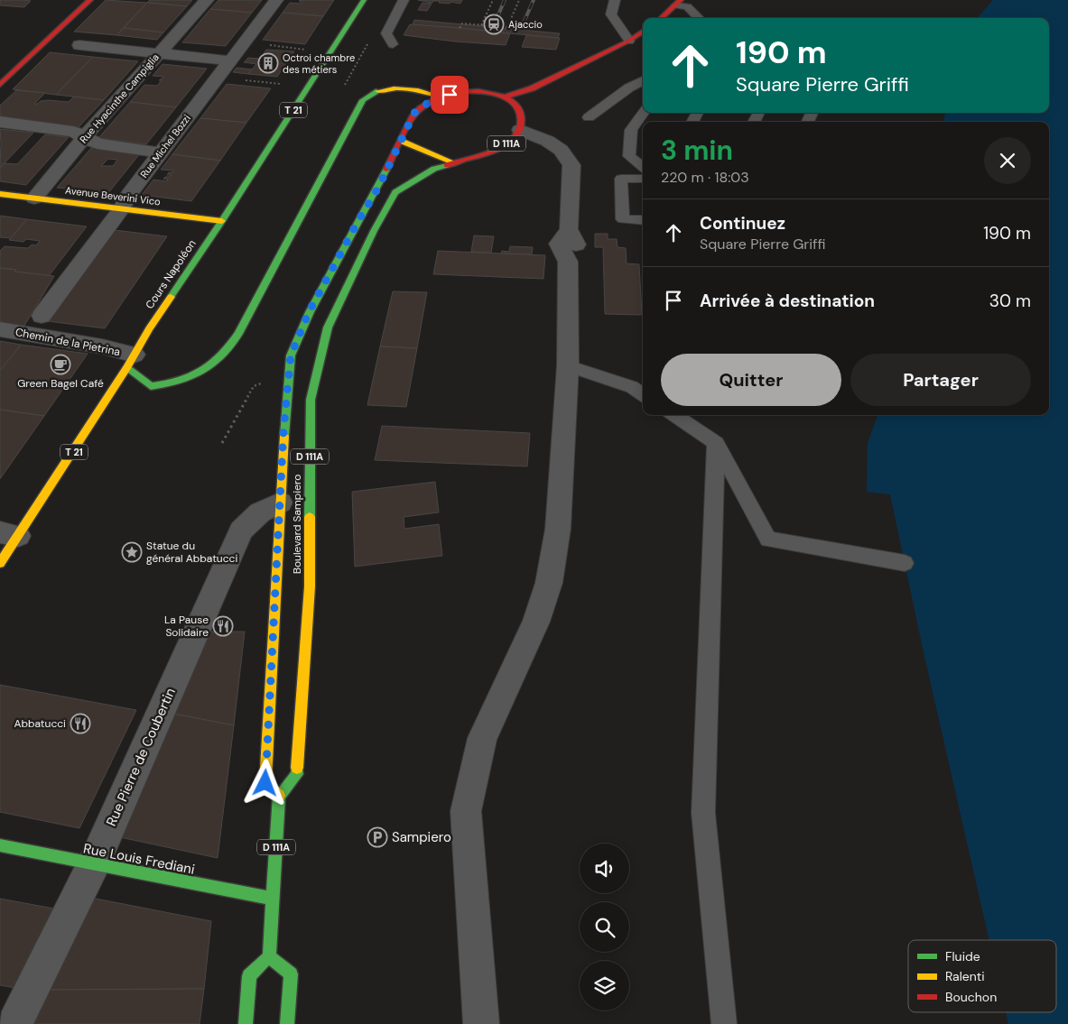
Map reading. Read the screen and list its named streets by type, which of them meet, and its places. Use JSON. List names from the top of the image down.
{
  "streets": {
    "main road": [
      "T 21",
      "D 111A",
      "Avenue Beverini Vico",
      "Cours Napoléon",
      "Boulevard Sampiero",
      "Rue Louis Frediani"
    ],
    "street": [
      "Rue Hyacinthe Campiglia",
      "Rue Michel Bozzi",
      "Chemin de la Pietrina",
      "Rue Pierre de Coubertin"
    ]
  },
  "crossings": [
    ["Rue Hyacinthe Campiglia", "Avenue Beverini Vico"],
    ["D 111A", "Boulevard Sampiero"],
    ["D 111A", "Rue Louis Frediani"],
    ["Rue Michel Bozzi", "Avenue Beverini Vico"],
    ["Avenue Beverini Vico", "Cours Napoléon"],
    ["Cours Napoléon", "Chemin de la Pietrina"],
    ["Boulevard Sampiero", "Rue Pierre de Coubertin"],
    ["Rue Pierre de Coubertin", "Rue Louis Frediani"]
  ],
  "places": {
    "station": ["Ajaccio"],
    "building": ["Octroi chambre des métiers"],
    "cafe": ["Green Bagel Café"],
    "place": ["Statue du général Abbatucci"],
    "restaurant": ["La Pause Solidaire", "Abbatucci"],
    "parking": ["Sampiero"]
  },
  "legend": ["Fluide", "Ralenti", "Bouchon"],
  "page": {
    "turn": ["190 m", "Square Pierre Griffi"],
    "heading": ["3 min", "220 m · 18:03"],
    "list": [
      {
        "name": "Continuez",
        "note": "Square Pierre Griffi",
        "value": "190 m"
      },
      {
        "name": "Arrivée à destination",
        "value": "30 m"
      }
    ],
    "buttons": ["Quitter", "Partager"]
  }
}
